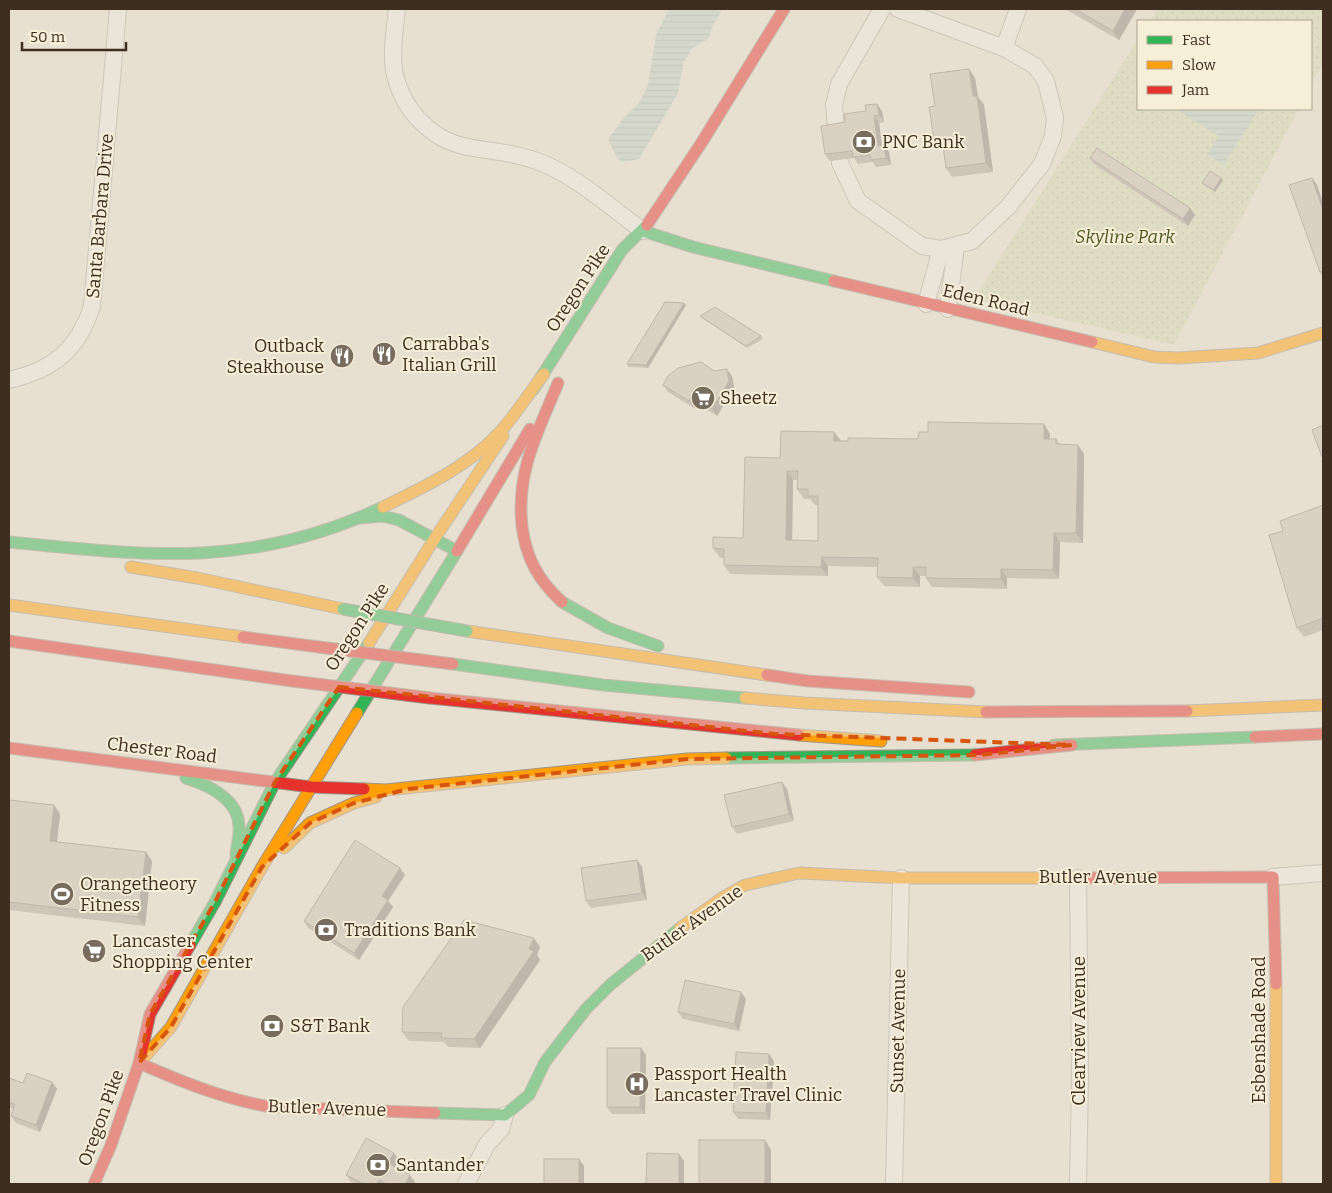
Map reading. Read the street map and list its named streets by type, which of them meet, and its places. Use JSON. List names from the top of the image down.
{
  "streets": {
    "main road": [
      "Oregon Pike",
      "Eden Road",
      "Chester Road",
      "Butler Avenue",
      "Esbenshade Road"
    ],
    "street": ["Santa Barbara Drive", "Sunset Avenue", "Clearview Avenue"]
  },
  "crossings": [
    ["Oregon Pike", "Eden Road"],
    ["Oregon Pike", "Chester Road"],
    ["Oregon Pike", "Butler Avenue"],
    ["Butler Avenue", "Esbenshade Road"],
    ["Butler Avenue", "Sunset Avenue"],
    ["Butler Avenue", "Clearview Avenue"]
  ],
  "parks": ["Skyline Park"],
  "places": {
    "bank": [
      "PNC Bank",
      "Traditions Bank",
      "S&T Bank",
      "Santander"
    ],
    "restaurant": ["Carrabba's Italian Grill", "Outback Steakhouse"],
    "supermarket": ["Sheetz", "Lancaster Shopping Center"],
    "sports": ["Orangetheory Fitness"],
    "hospital": ["Passport Health Lancaster Travel Clinic"]
  },
  "legend": ["Fast", "Slow", "Jam"],
  "scale_bar": "50 m"
}
